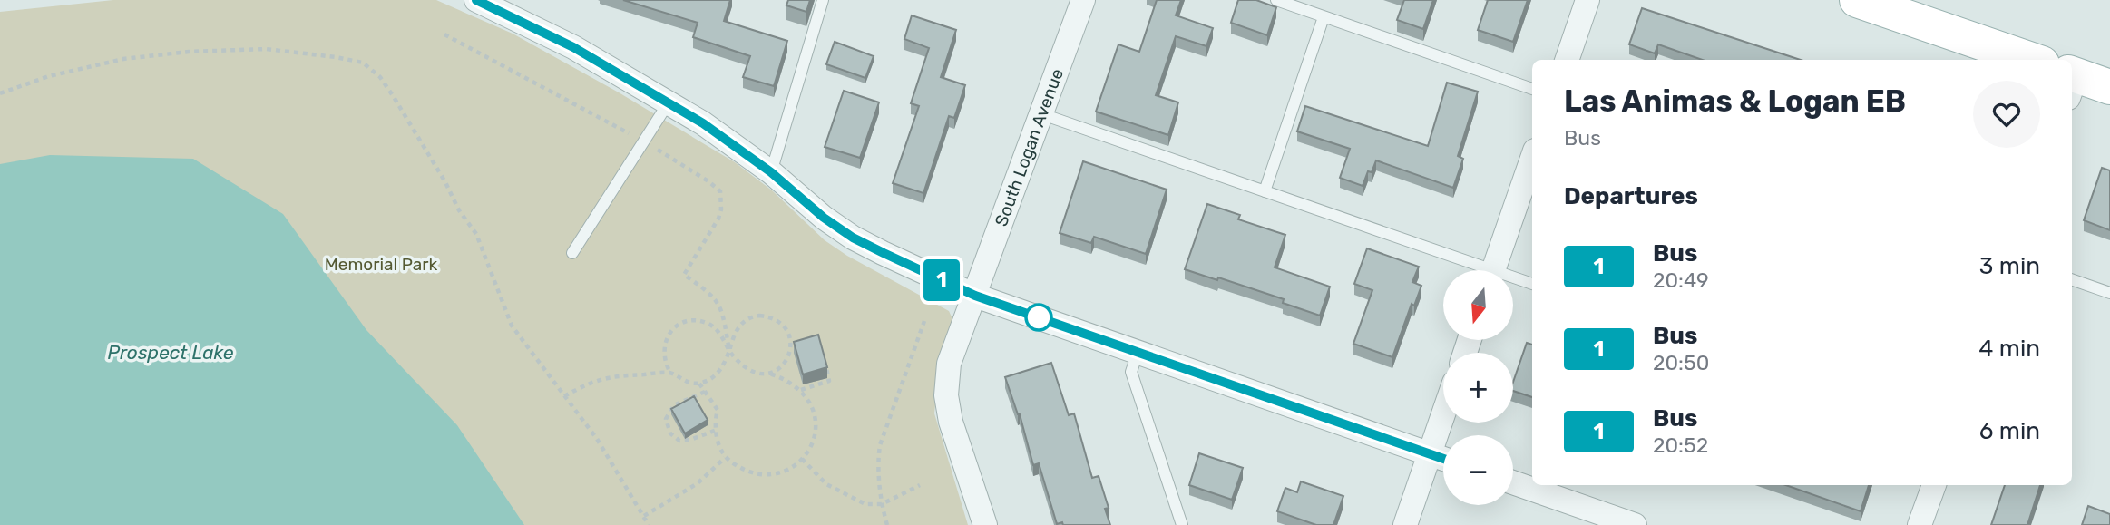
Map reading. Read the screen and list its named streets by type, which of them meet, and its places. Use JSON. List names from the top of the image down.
{
  "streets": {
    "street": ["South Logan Avenue"]
  },
  "water": ["Prospect Lake"],
  "parks": ["Memorial Park"],
  "lines": ["bus line 1"],
  "north": "bottom",
  "page": {
    "on_map": "1",
    "heading": [
      ["Las Animas & Logan EB", "Bus"],
      "Departures"
    ],
    "list": [
      {
        "mark": "1",
        "name": "Bus",
        "note": "20:49",
        "value": "3 min"
      },
      {
        "mark": "1",
        "name": "Bus",
        "note": "20:50",
        "value": "4 min"
      },
      {
        "mark": "1",
        "name": "Bus",
        "note": "20:52",
        "value": "6 min"
      }
    ],
    "map_buttons": ["+", "−"]
  }
}
